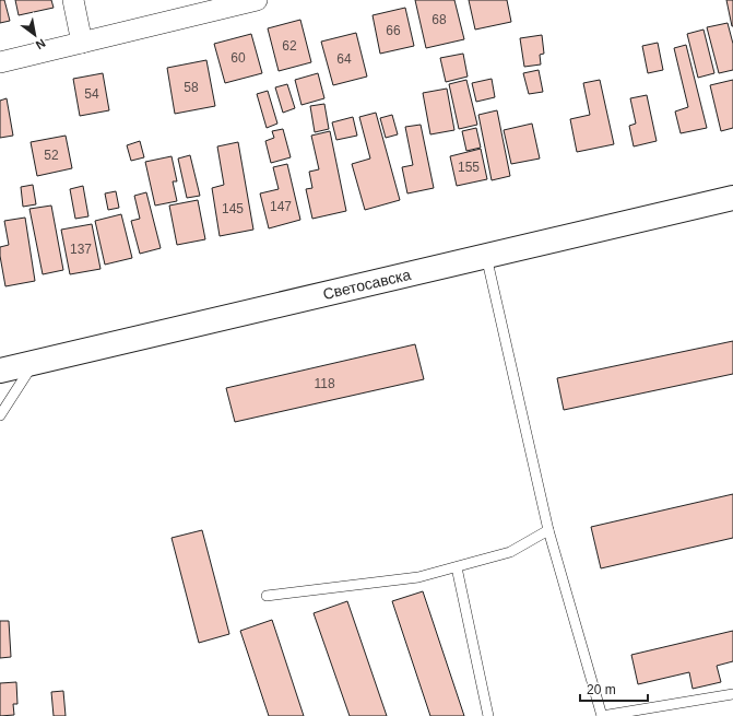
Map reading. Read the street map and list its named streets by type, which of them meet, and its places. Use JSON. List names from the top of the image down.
{
  "streets": {
    "main road": ["Светосавска"]
  },
  "house_numbers": [
    "68",
    "66",
    "62",
    "60",
    "64",
    "58",
    "54",
    "52",
    "155",
    "147",
    "145",
    "137",
    "118"
  ],
  "scale_bar": "20 m",
  "north": "bottom right"
}
